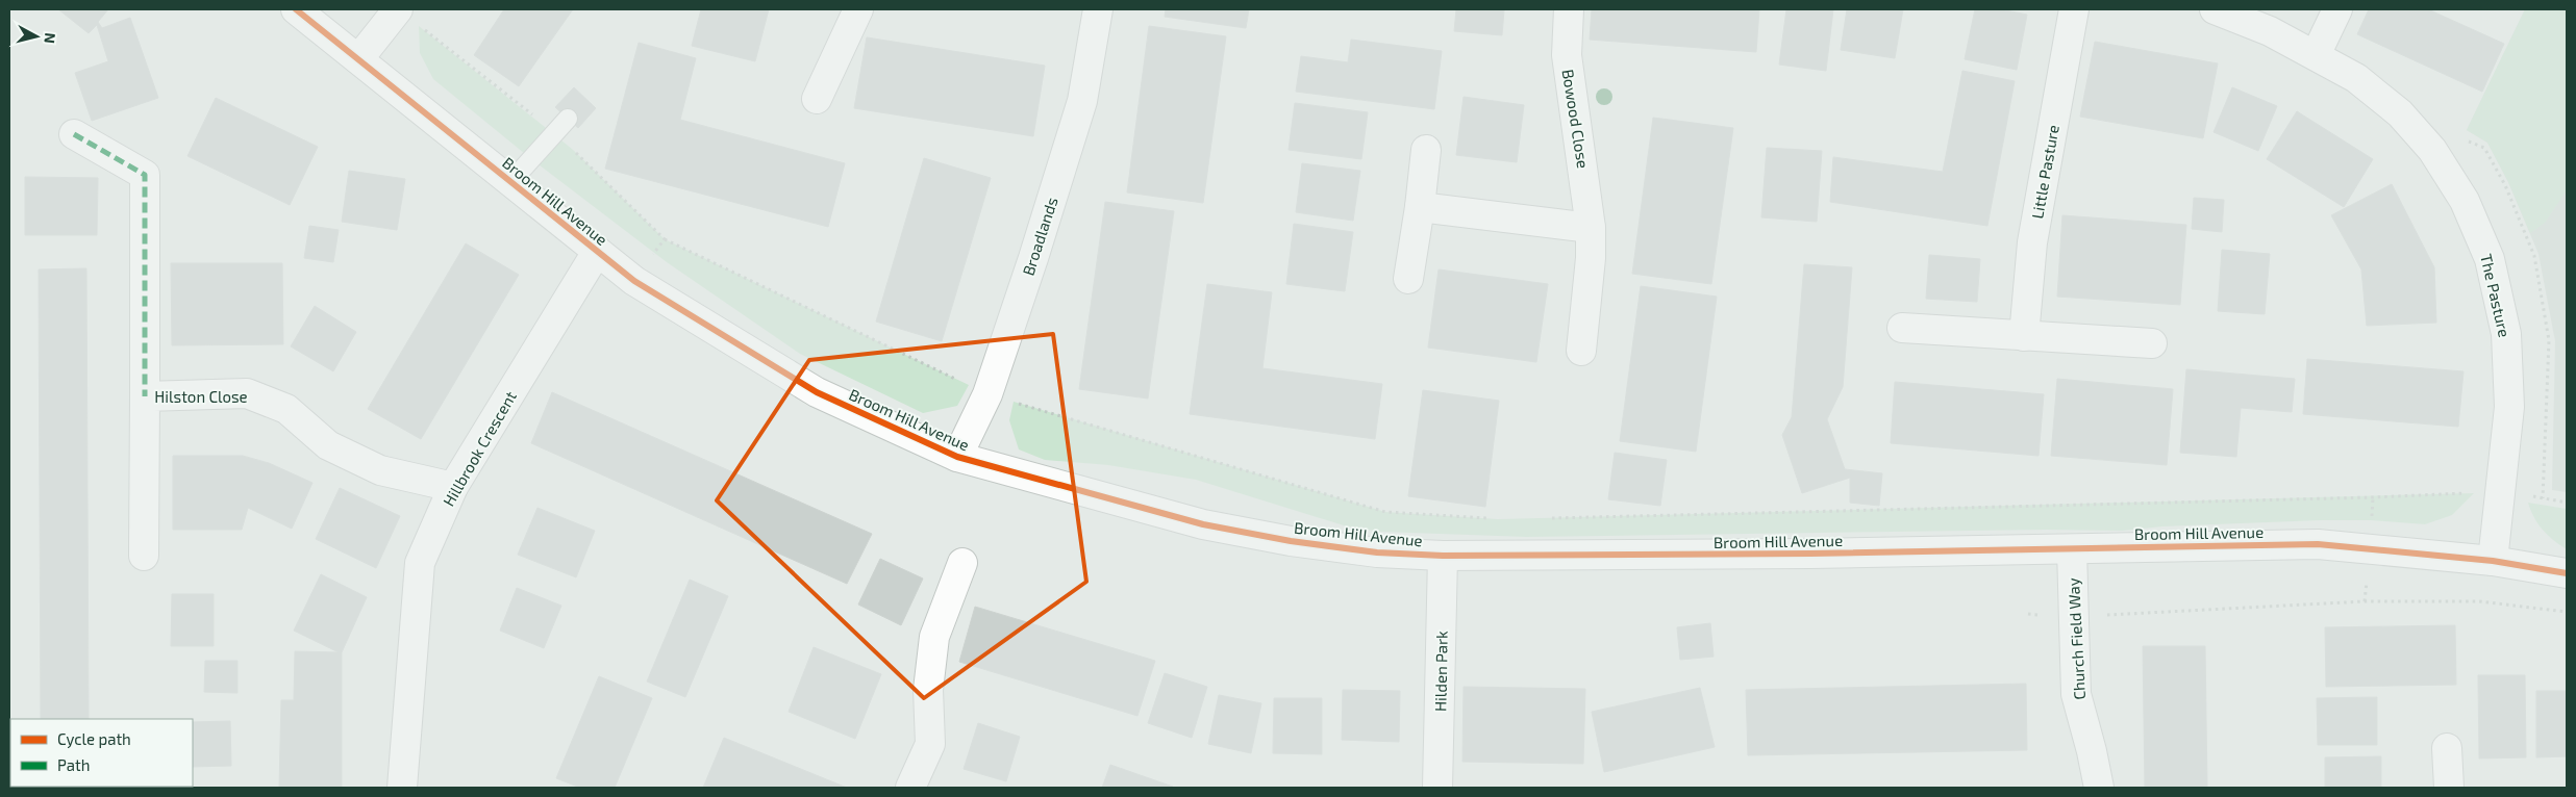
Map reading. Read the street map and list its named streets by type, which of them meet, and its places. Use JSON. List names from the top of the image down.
{
  "streets": {
    "street": [
      "Bowood Close",
      "Little Pasture",
      "Broom Hill Avenue",
      "Broadlands",
      "The Pasture",
      "Hilston Close",
      "Hillbrook Crescent",
      "Church Field Way",
      "Hilden Park"
    ]
  },
  "crossings": [
    ["Broom Hill Avenue", "Broadlands"],
    ["Broom Hill Avenue", "The Pasture"],
    ["Broom Hill Avenue", "Hillbrook Crescent"],
    ["Broom Hill Avenue", "Church Field Way"],
    ["Broom Hill Avenue", "Hilden Park"],
    ["Hilston Close", "Hillbrook Crescent"]
  ],
  "legend": ["Cycle path", "Path"],
  "north": "right"
}
